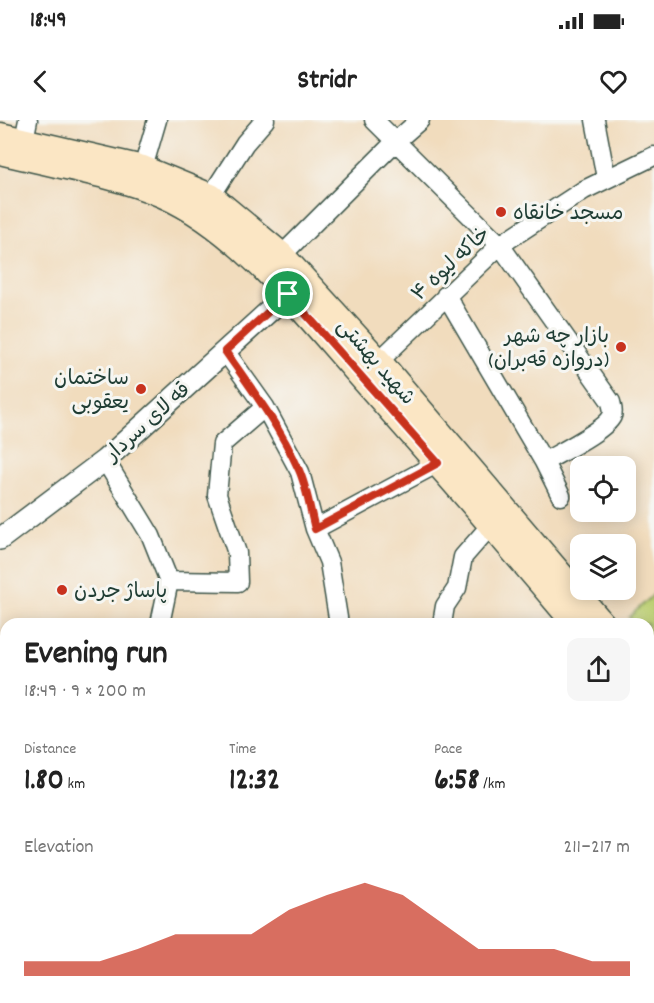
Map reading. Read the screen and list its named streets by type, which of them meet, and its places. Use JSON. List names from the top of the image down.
{
  "streets": {
    "main road": ["شهید بهشتی"],
    "street": ["خاکه لیوه ۴", "قه لای سردار"]
  },
  "crossings": [
    ["خاکه لیوه ۴", "شهید بهشتی"],
    ["شهید بهشتی", "قه لای سردار"]
  ],
  "places": [
    "مسجد خانقاه",
    "بازار چه شهر (دروازه قه‌بران)",
    "ساختمان یعقوبی",
    "پاساژ جردن"
  ],
  "page": {
    "status": "18:49",
    "header": "Stridr",
    "heading": ["Evening run", "18:49 · 9 × 200 m"],
    "stats": [
      ["Distance", "1.80 km"],
      ["Time", "12:32"],
      ["Pace", "6:58 /km"]
    ],
    "chart": ["Elevation", "211–217 m"]
  }
}
